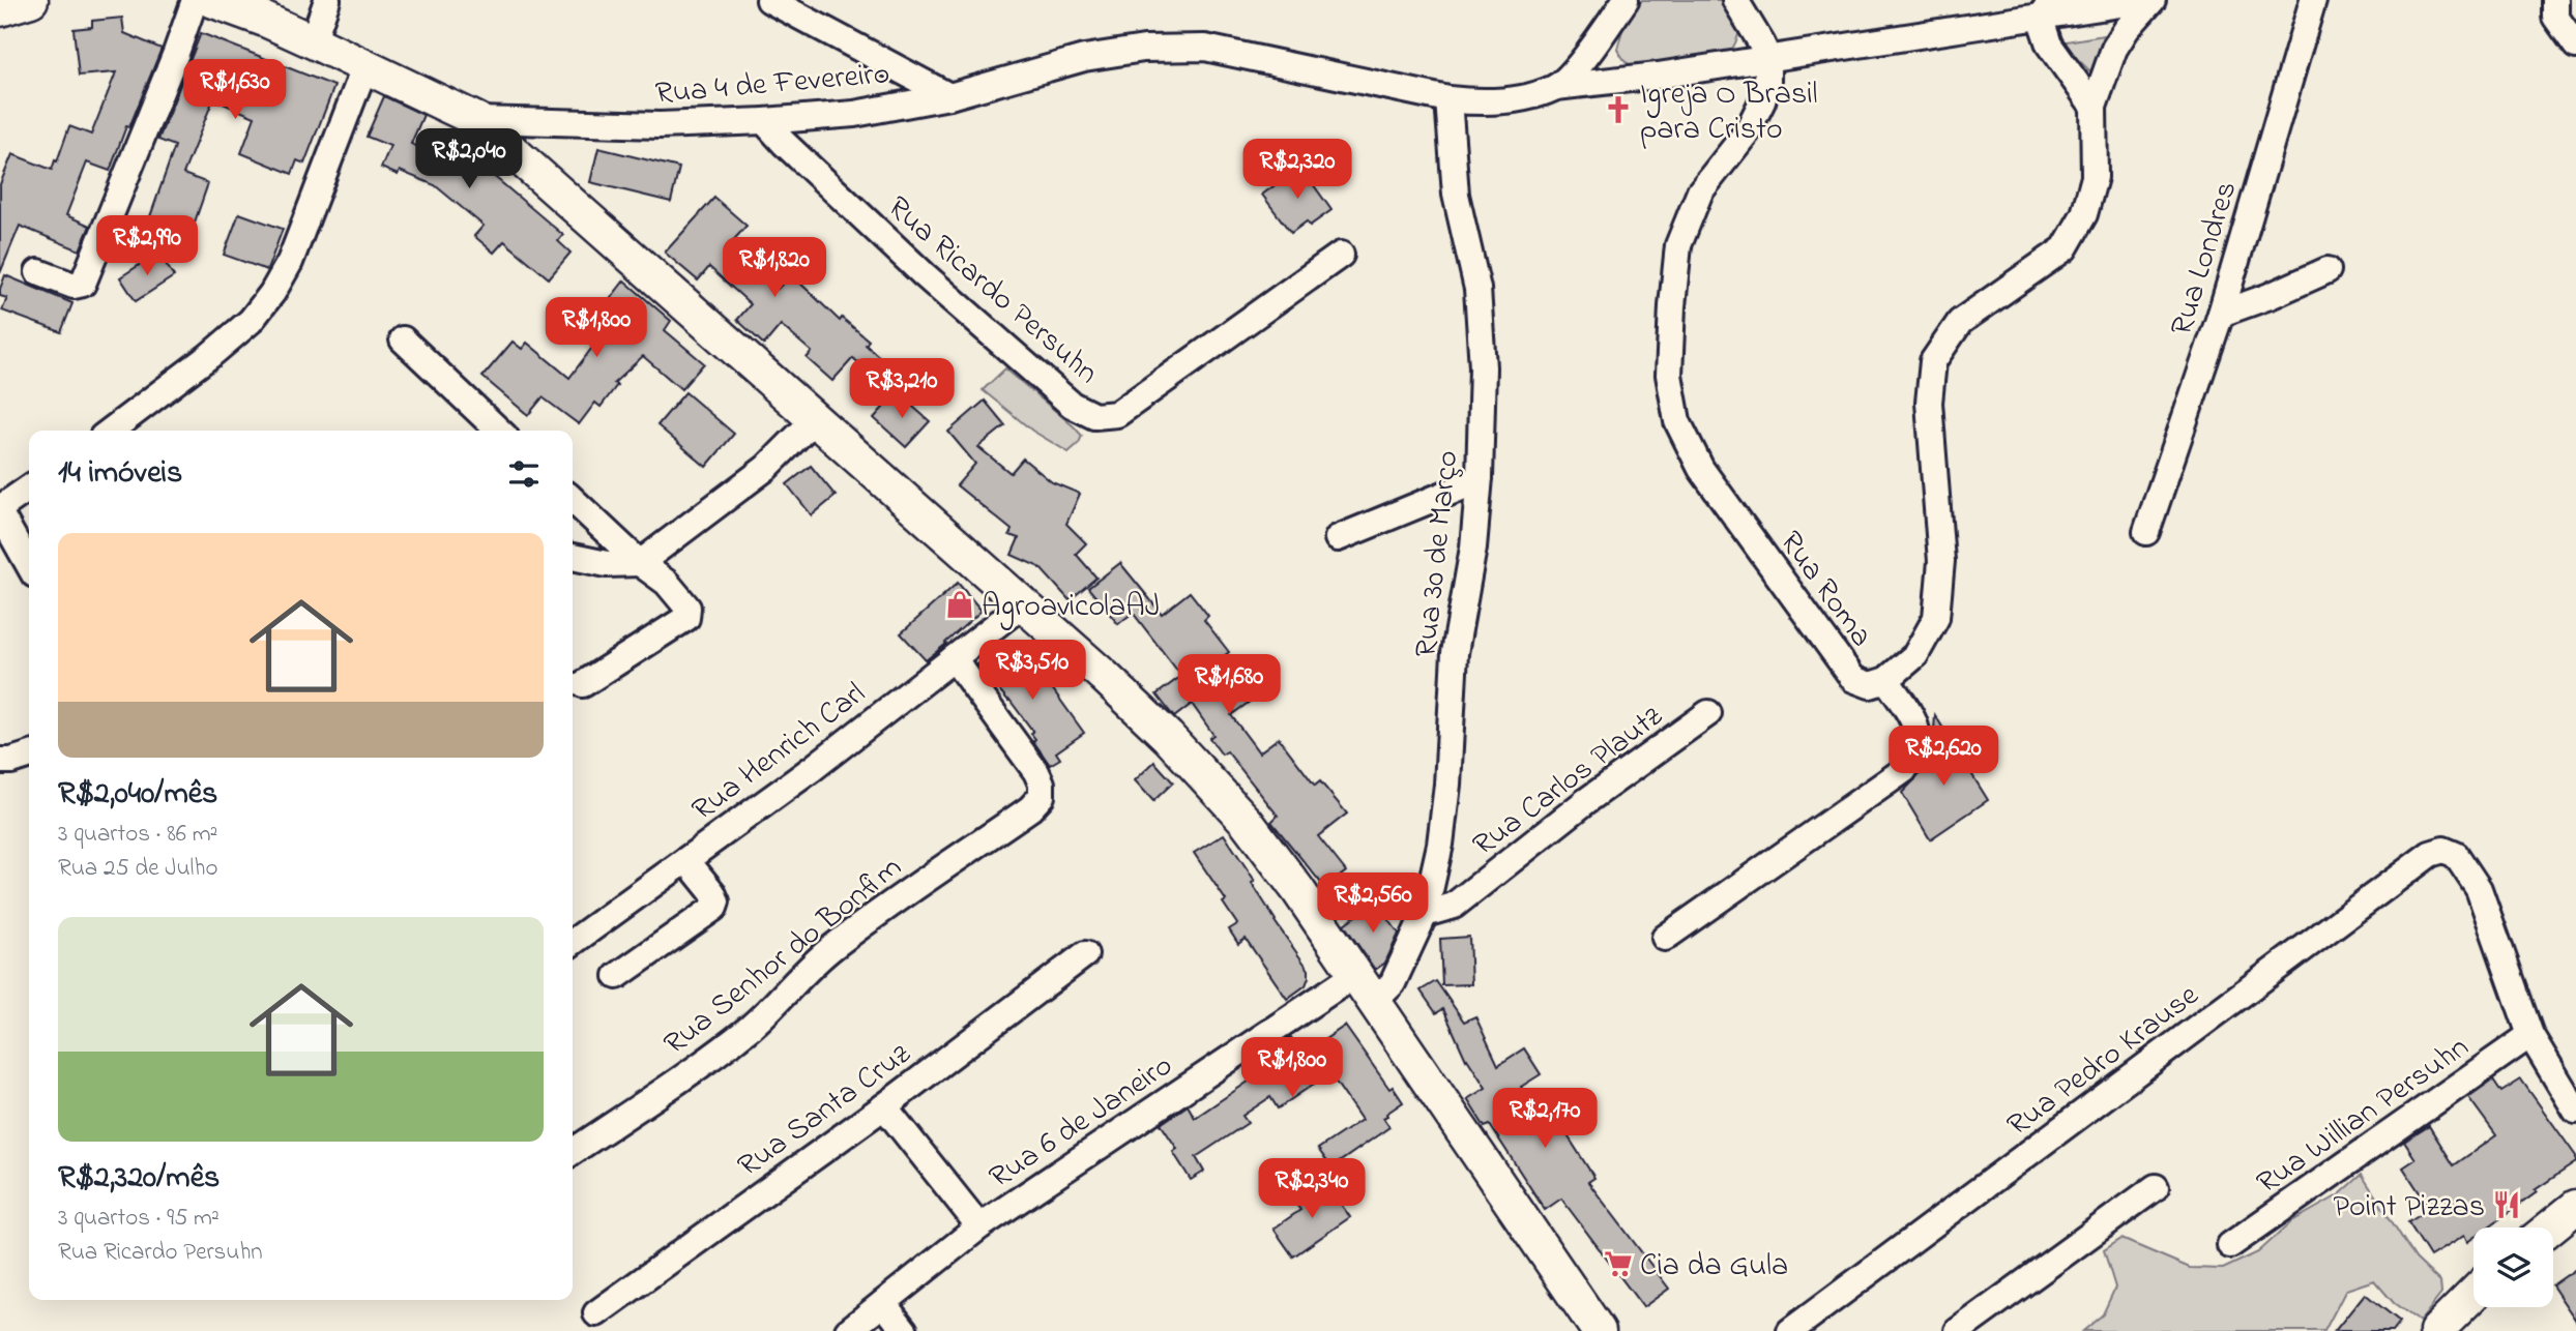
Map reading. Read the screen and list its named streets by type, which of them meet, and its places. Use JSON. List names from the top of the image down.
{
  "streets": {
    "street": [
      "Rua 4 de Fevereiro",
      "Rua Londres",
      "Rua Ricardo Persuhn",
      "Rua 30 de Março",
      "Rua Roma",
      "Rua Henrich Carl",
      "Rua Carlos Plautz",
      "Rua Senhor do Bonfim",
      "Rua Pedro Krause",
      "Rua Santa Cruz",
      "Rua Willian Persuhn",
      "Rua 6 de Janeiro"
    ]
  },
  "crossings": [
    ["Rua 4 de Fevereiro", "Rua Ricardo Persuhn"],
    ["Rua 4 de Fevereiro", "Rua 30 de Março"],
    ["Rua 4 de Fevereiro", "Rua Roma"],
    ["Rua 30 de Março", "Rua Carlos Plautz"],
    ["Rua Henrich Carl", "Rua Senhor do Bonfim"],
    ["Rua Pedro Krause", "Rua Willian Persuhn"]
  ],
  "places": {
    "church": ["Igreja O Brasil para Cristo"],
    "shop": ["AgroavicolaAJ"],
    "restaurant": ["Point Pizzas"],
    "supermarket": ["Cia da Gula"]
  },
  "page": {
    "price": [
      "R$1,630",
      "R$2,040",
      "R$2,320",
      "R$2,990",
      "R$1,820",
      "R$1,800",
      "R$3,210",
      "R$3,510",
      "R$1,680",
      "R$2,620",
      "R$2,560",
      "R$1,800",
      "R$2,170",
      "R$2,340"
    ],
    "heading": "14 imóveis",
    "list": [
      {
        "name": "R$2,040/mês",
        "note": "3 quartos · 86 m² · Rua 25 de Julho"
      },
      {
        "name": "R$2,320/mês",
        "note": "3 quartos · 95 m² · Rua Ricardo Persuhn"
      }
    ]
  }
}
